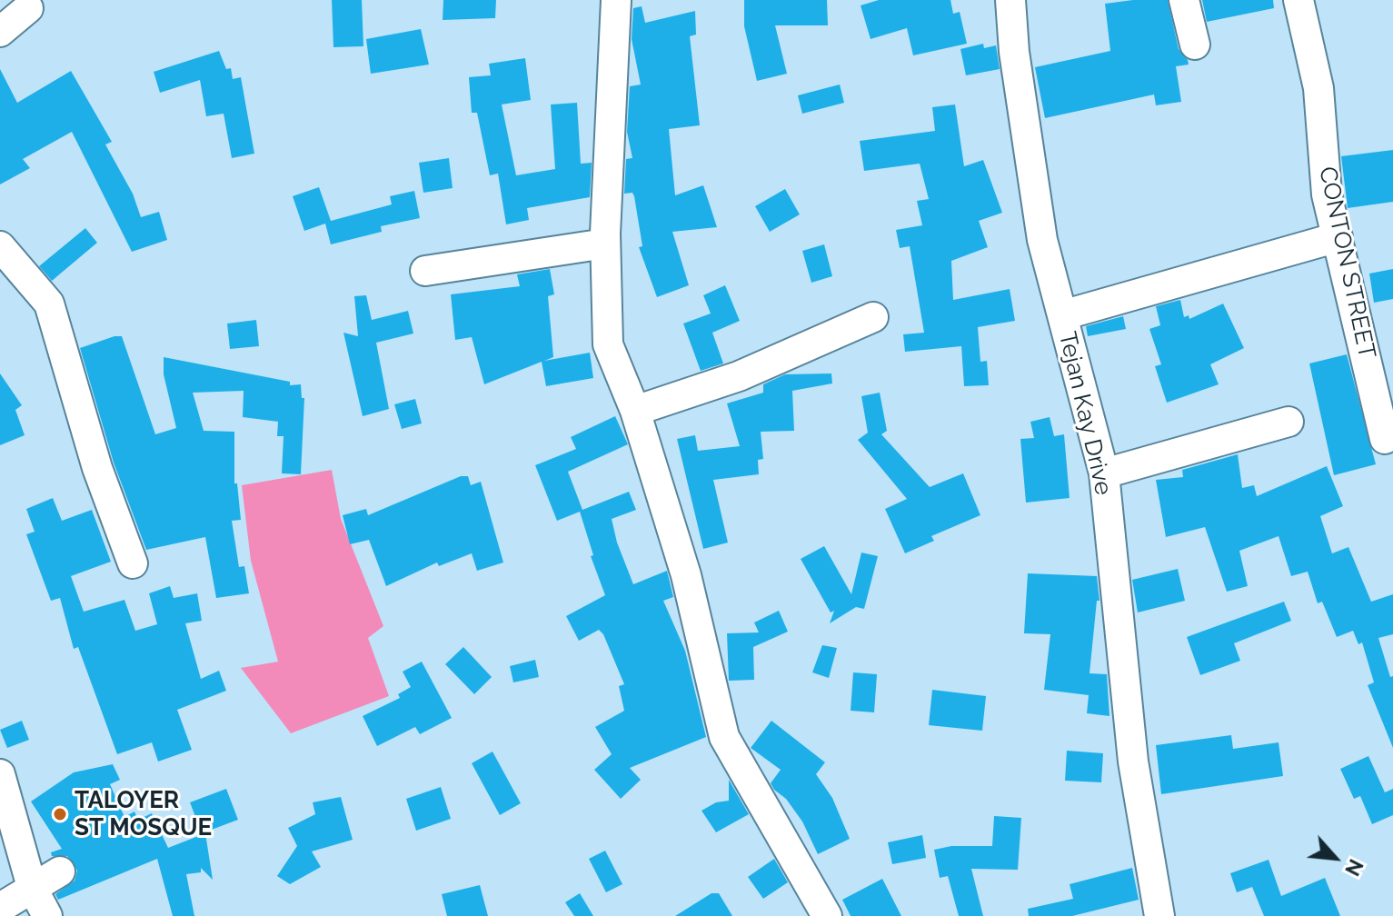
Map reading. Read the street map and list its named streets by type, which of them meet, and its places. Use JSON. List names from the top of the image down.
{
  "streets": {
    "street": ["CONTON STREET", "Tejan Kay Drive"]
  },
  "places": ["TALOYER ST MOSQUE"],
  "north": "bottom right"
}
